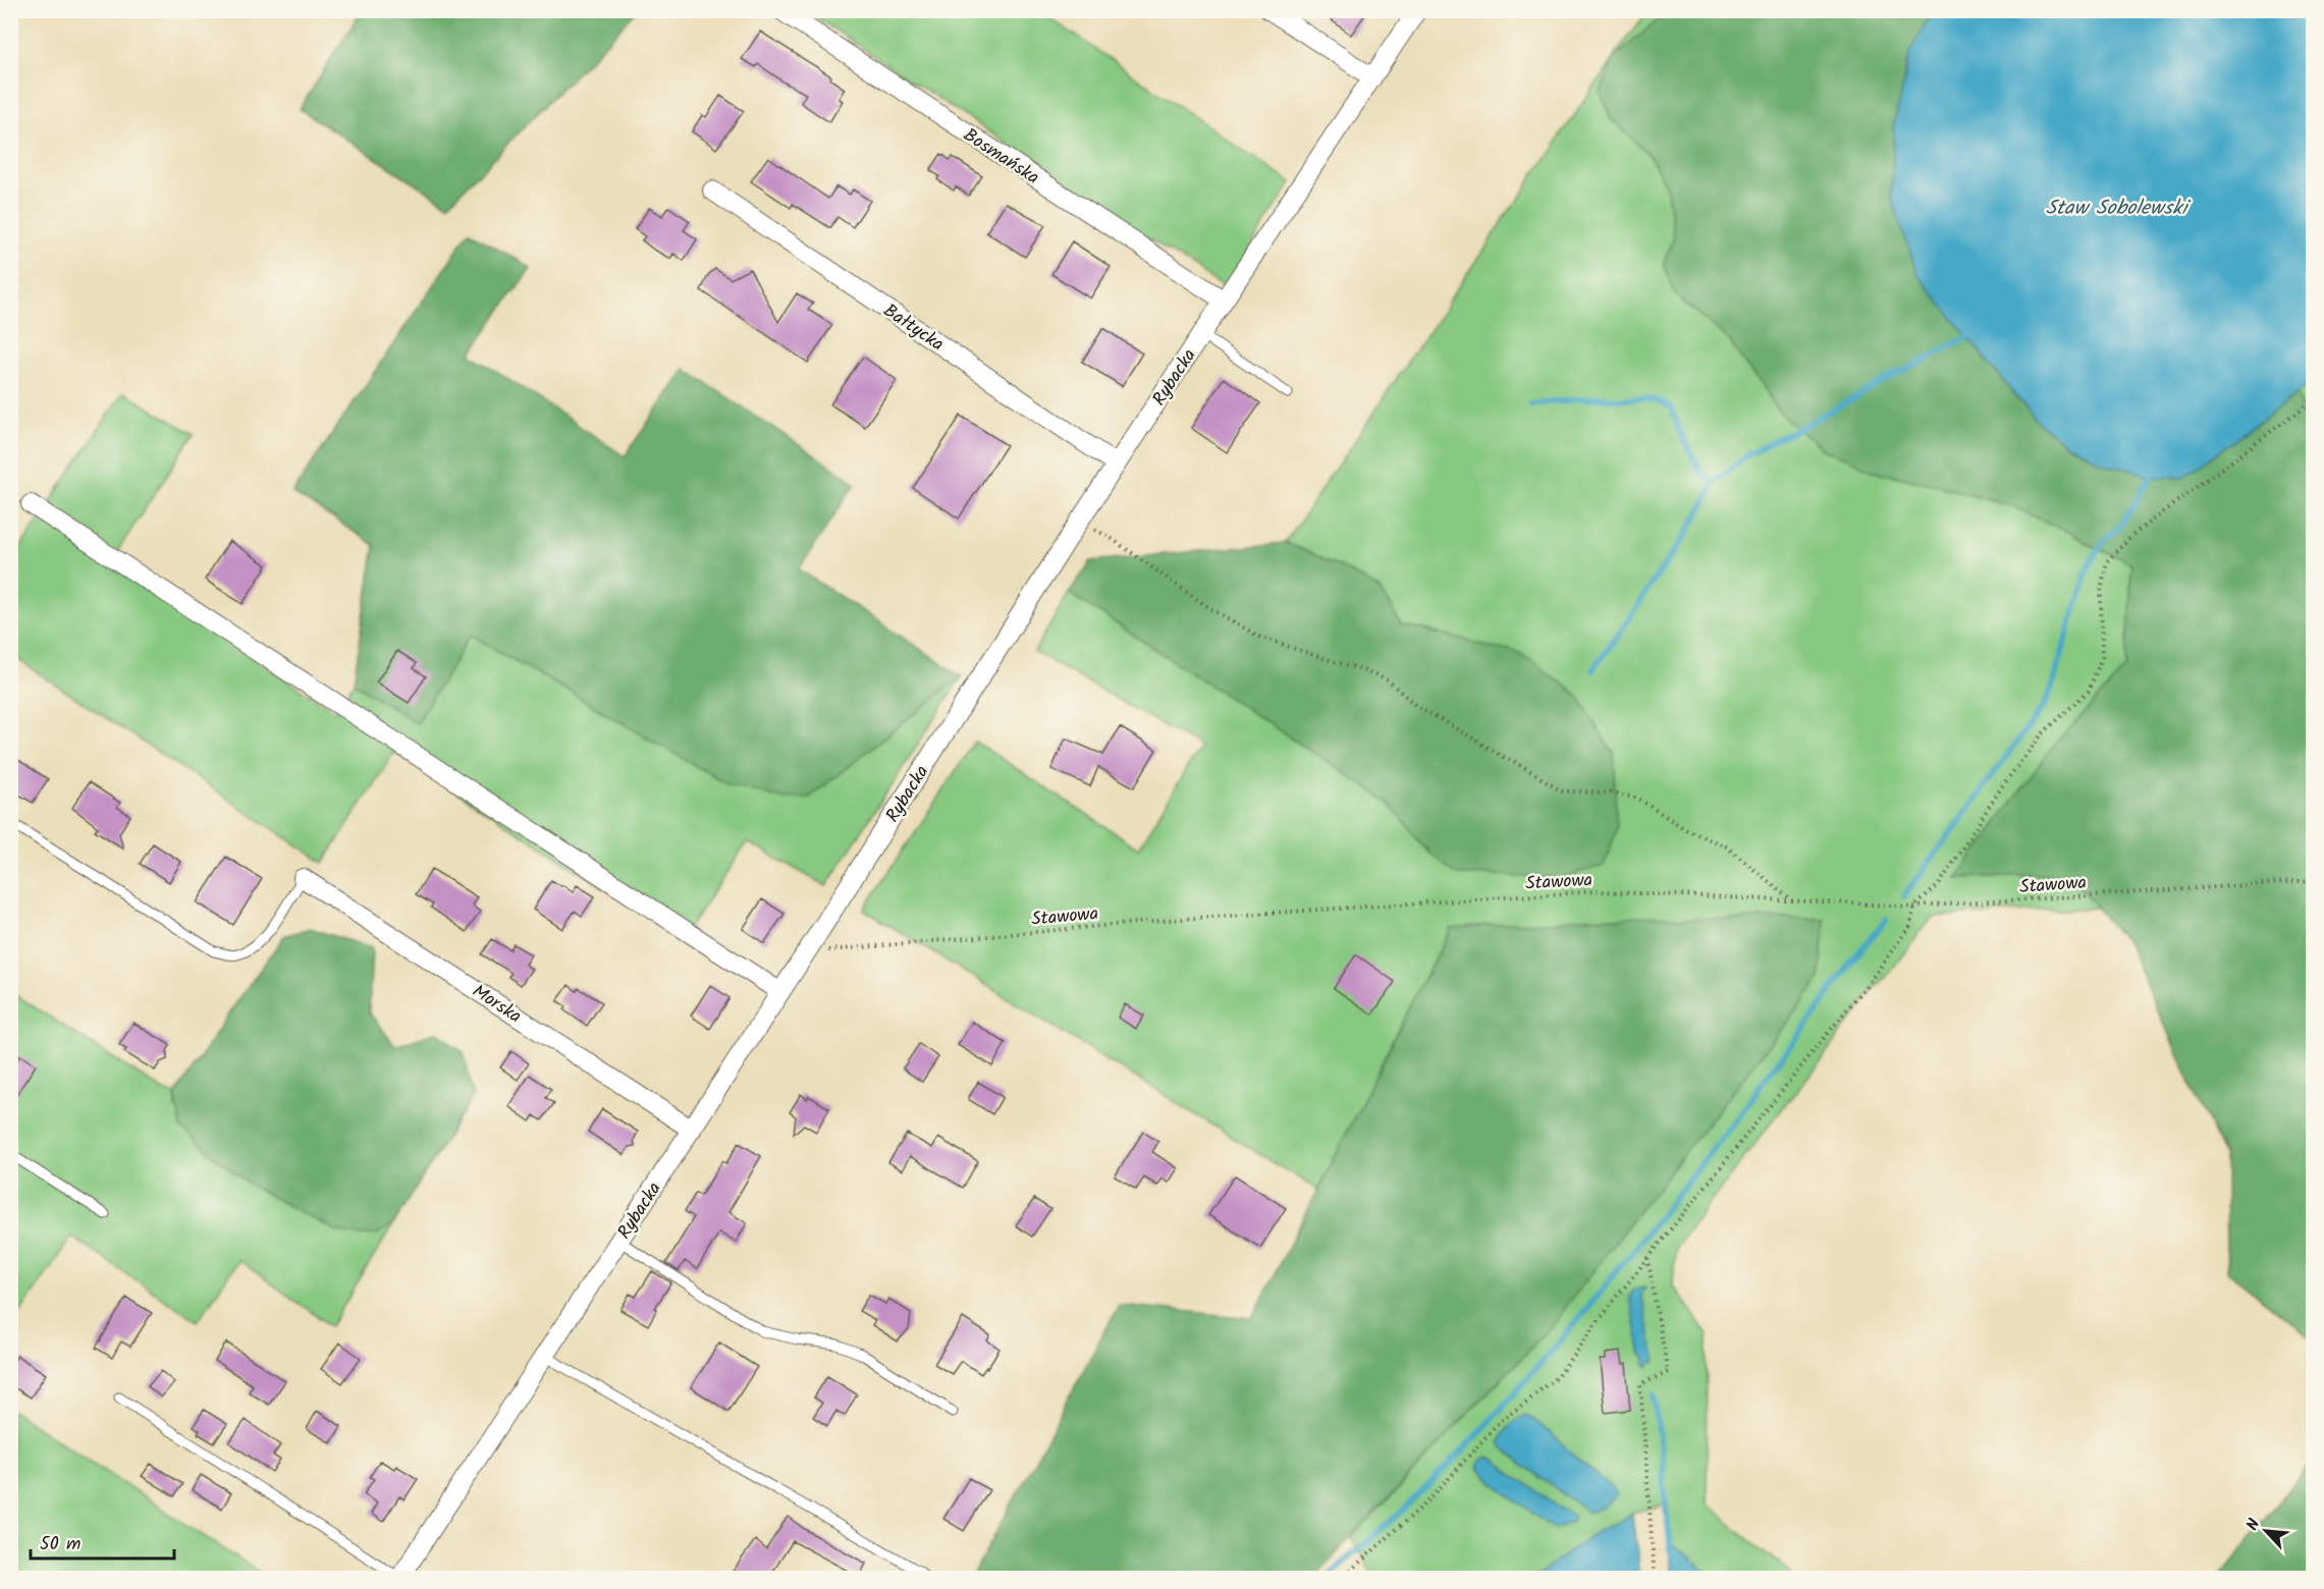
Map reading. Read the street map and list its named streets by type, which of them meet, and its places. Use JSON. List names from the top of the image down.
{
  "streets": {
    "street": [
      "Bosmańska",
      "Bałtycka",
      "Rybacka",
      "Morska"
    ],
    "path": ["Stawowa"]
  },
  "crossings": [
    ["Bosmańska", "Rybacka"],
    ["Bałtycka", "Rybacka"],
    ["Rybacka", "Stawowa"],
    ["Rybacka", "Morska"]
  ],
  "water": ["Staw Sobolewski"],
  "scale_bar": "50 m",
  "north": "top left"
}
